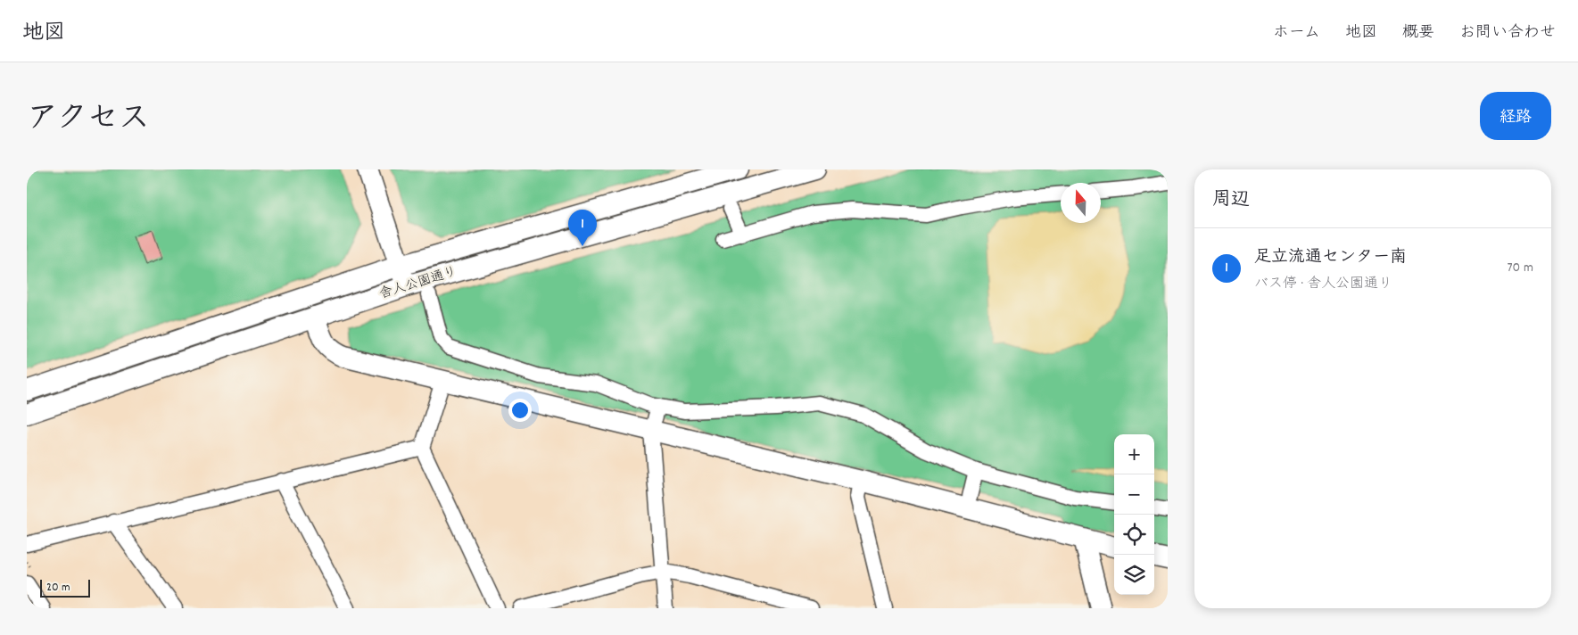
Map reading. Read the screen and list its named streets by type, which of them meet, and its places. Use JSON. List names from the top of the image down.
{
  "streets": {
    "street": ["舎人公園通り"]
  },
  "scale_bar": "20 m",
  "north": "top",
  "page": {
    "header": "地図",
    "nav": [
      "ホーム",
      "地図",
      "概要",
      "お問い合わせ"
    ],
    "title": "アクセス",
    "buttons": "経路",
    "heading": "周辺",
    "pins": "1",
    "list": [
      {
        "mark": "1",
        "name": "足立流通センター南",
        "note": "バス停 · 舎人公園通り",
        "value": "70 m"
      }
    ],
    "map_buttons": ["+", "−"],
    "scale": "20 m"
  }
}
